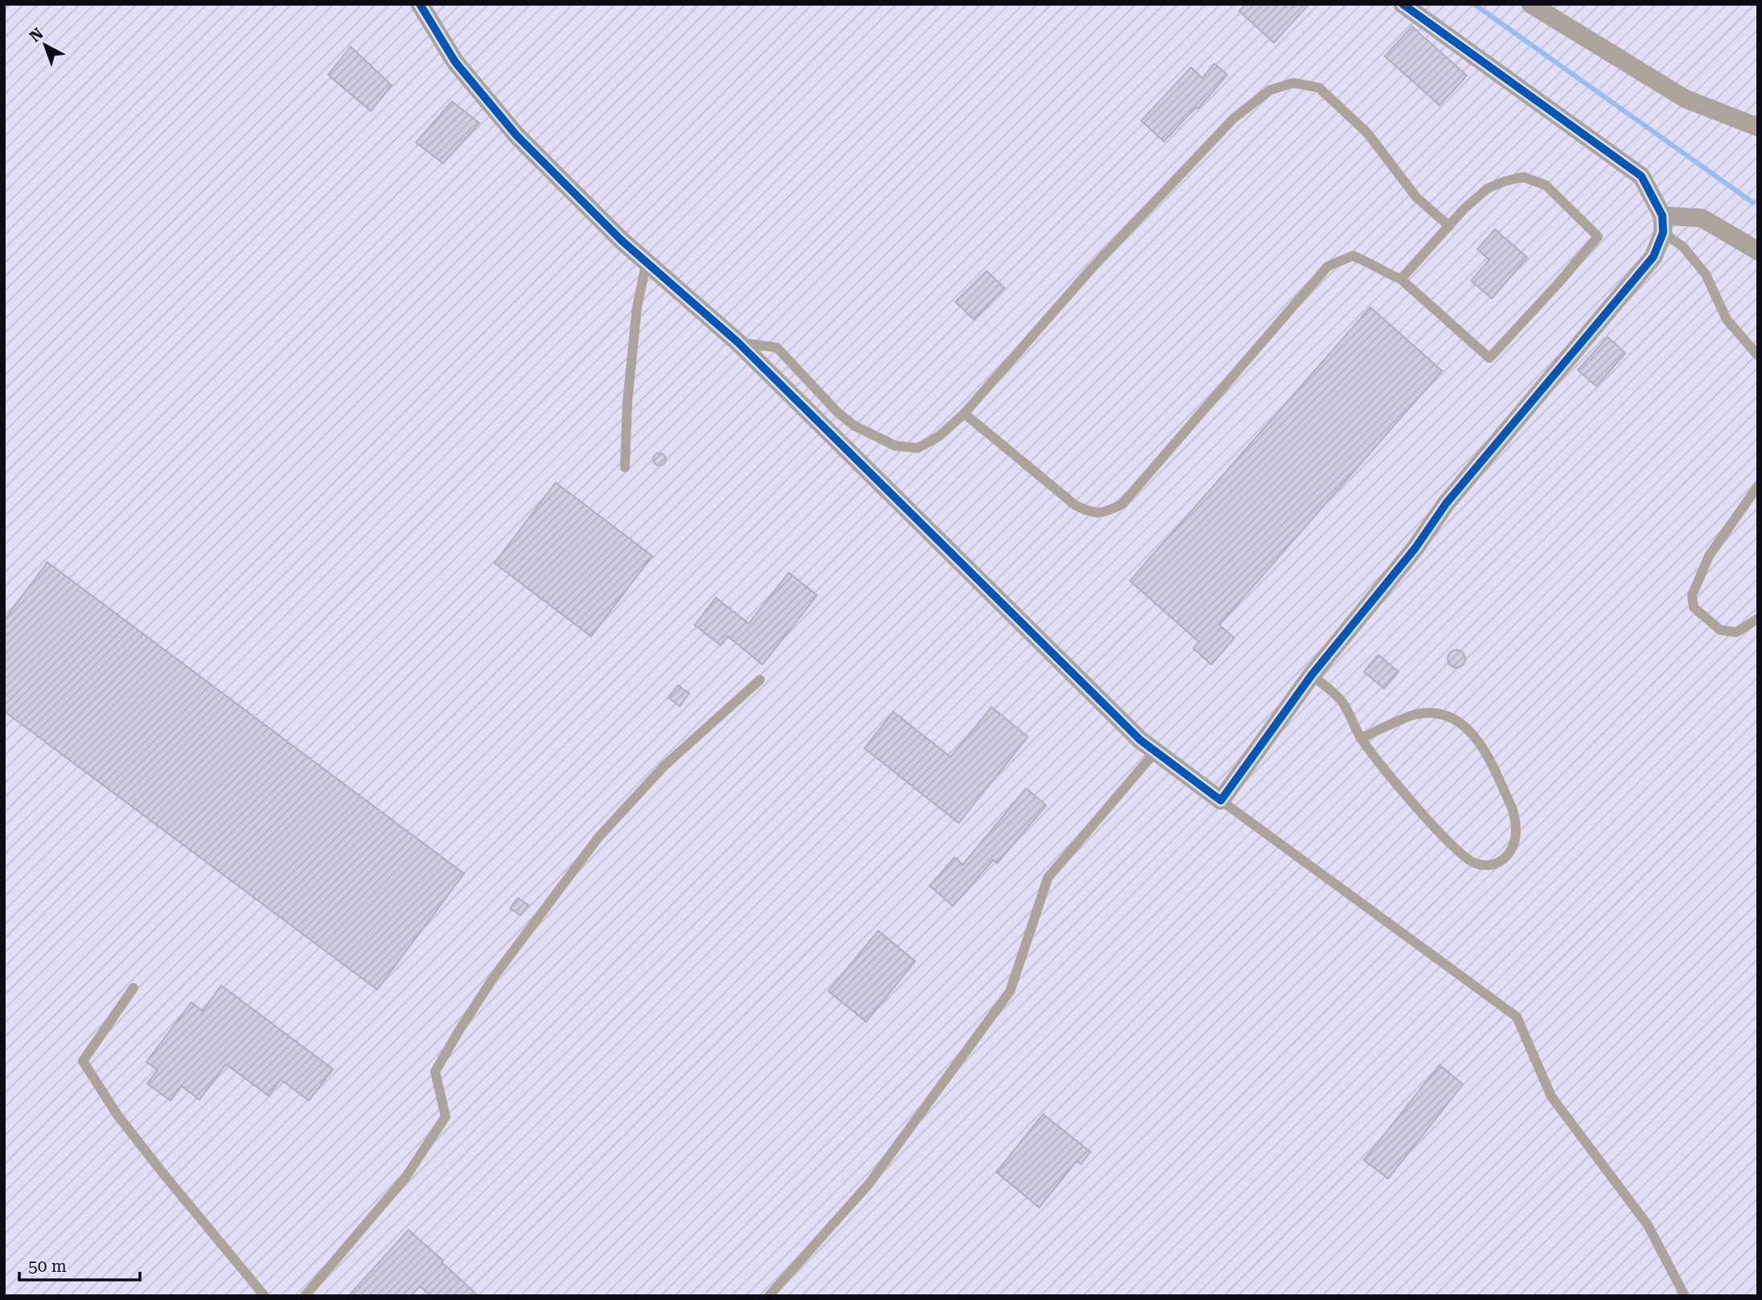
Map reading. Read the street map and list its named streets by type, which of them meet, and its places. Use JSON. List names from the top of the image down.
{
  "scale_bar": "50 m",
  "north": "top left"
}
